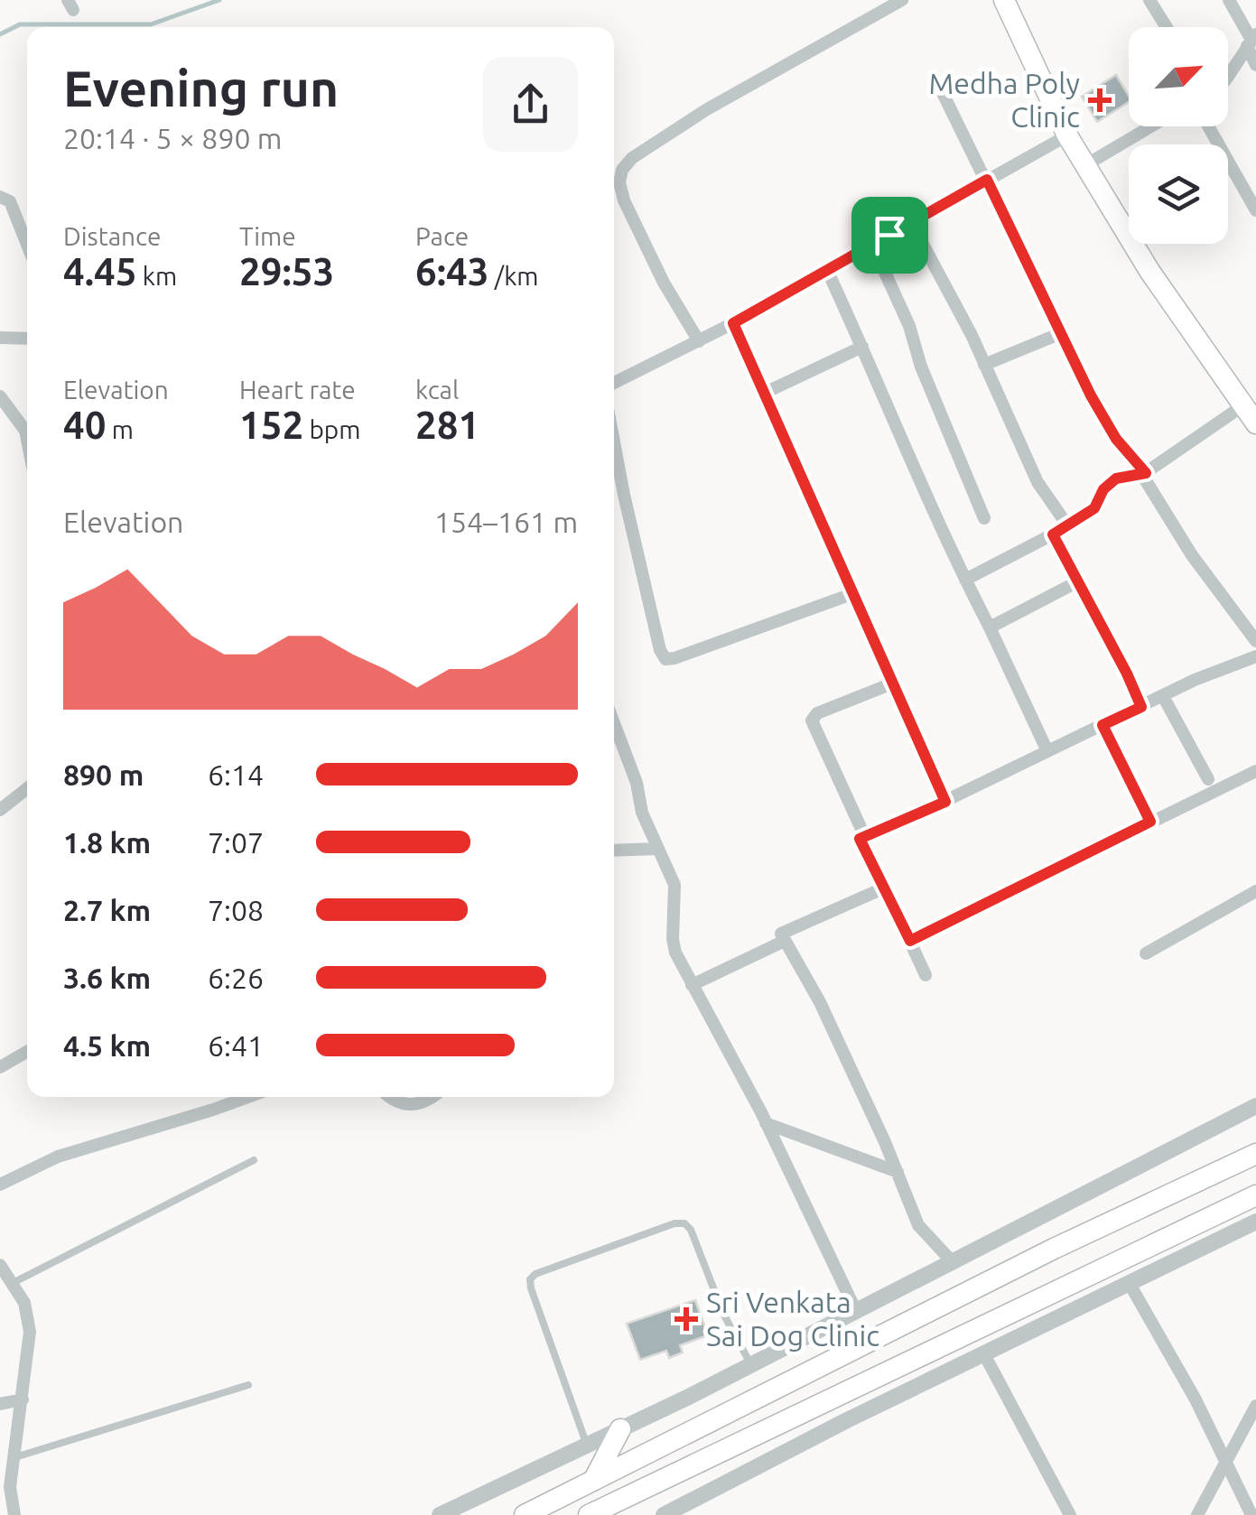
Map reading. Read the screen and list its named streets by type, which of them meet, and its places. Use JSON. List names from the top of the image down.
{
  "places": {
    "health": ["Medha Poly Clinic", "Sri Venkata Sai Dog Clinic"]
  },
  "north": "top right",
  "page": {
    "heading": ["Evening run", "20:14 · 5 × 890 m"],
    "stats": [
      ["Distance", "4.45 km"],
      ["Time", "29:53"],
      ["Pace", "6:43 /km"],
      ["Elevation", "40 m"],
      ["Heart rate", "152 bpm"],
      ["kcal", "281"]
    ],
    "chart": ["Elevation", "154–161 m"],
    "list": [
      {
        "name": "890 m",
        "note": "6:14"
      },
      {
        "name": "1.8 km",
        "note": "7:07"
      },
      {
        "name": "2.7 km",
        "note": "7:08"
      },
      {
        "name": "3.6 km",
        "note": "6:26"
      },
      {
        "name": "4.5 km",
        "note": "6:41"
      }
    ]
  }
}
